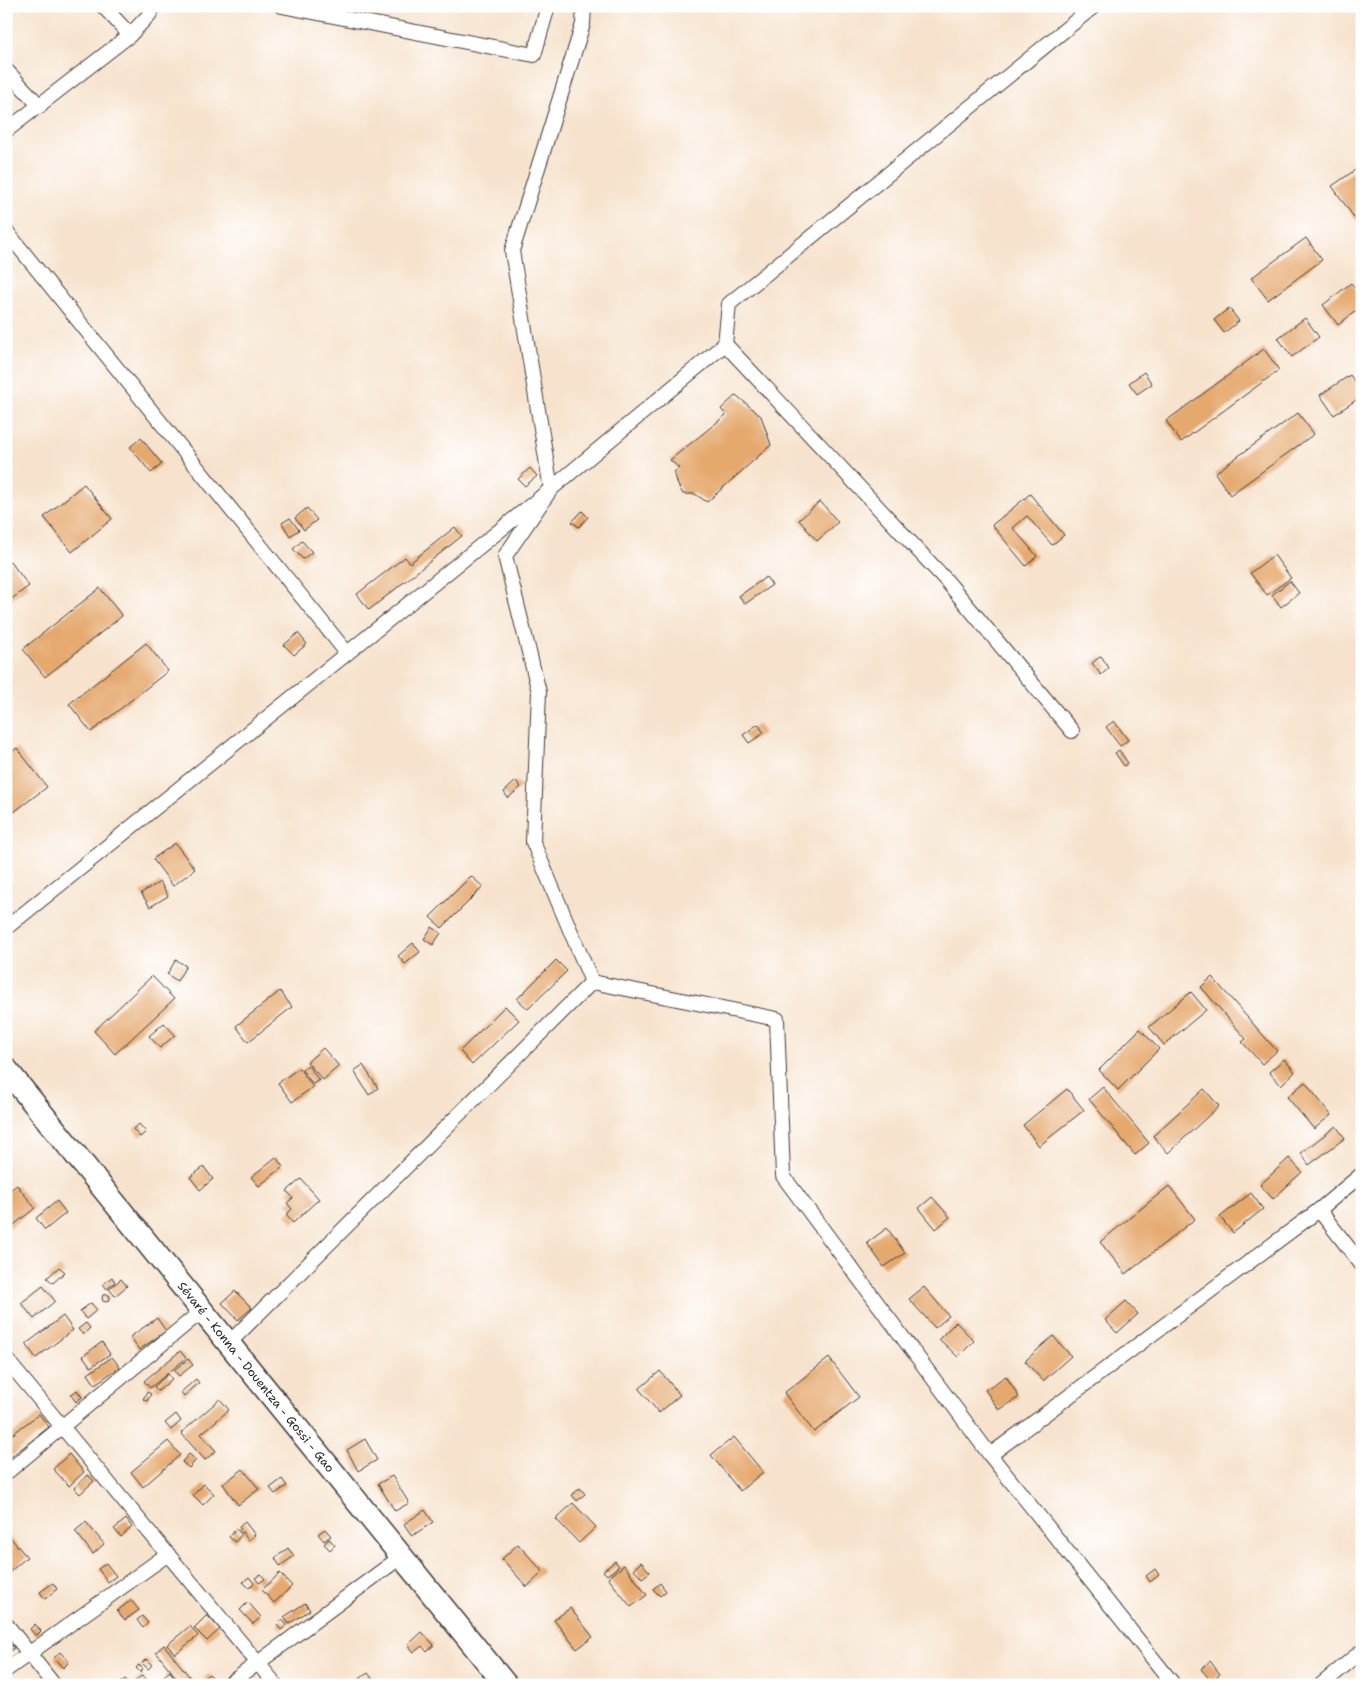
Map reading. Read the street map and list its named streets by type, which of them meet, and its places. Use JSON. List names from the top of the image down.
{
  "streets": {
    "main road": ["Sévaré - Konna - Douentza - Gossi - Gao"]
  }
}
